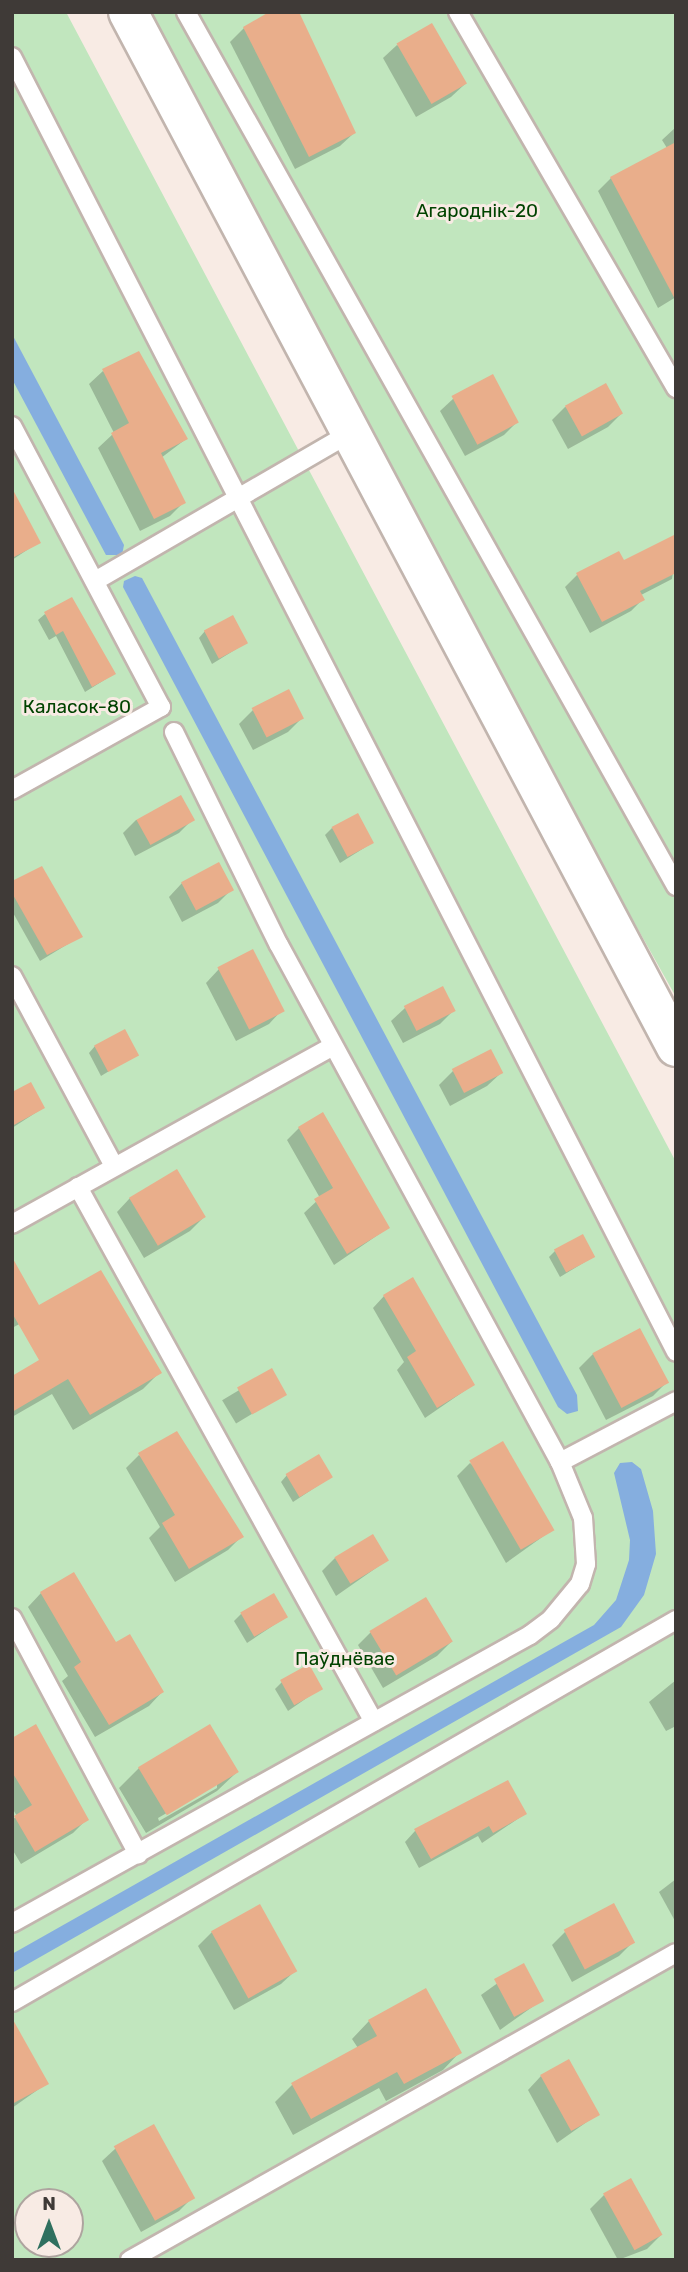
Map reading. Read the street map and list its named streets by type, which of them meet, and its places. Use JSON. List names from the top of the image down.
{
  "parks": ["Агароднік-20", "Каласок-80", "Паўднёвае"],
  "north": "top"
}
